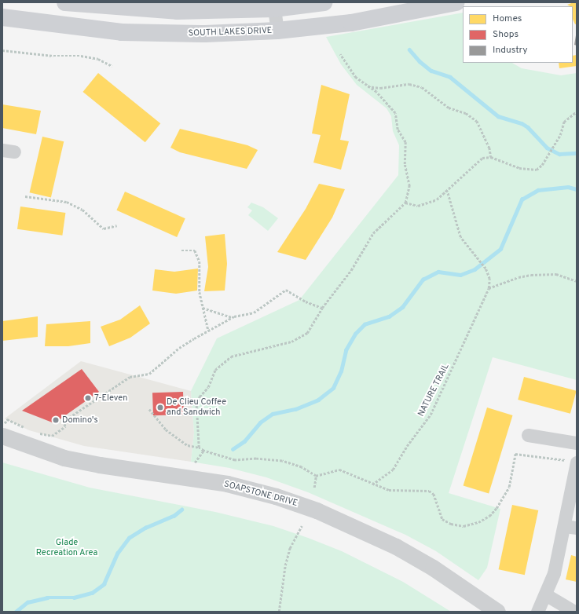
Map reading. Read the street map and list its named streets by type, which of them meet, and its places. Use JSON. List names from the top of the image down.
{
  "streets": {
    "main road": ["SOUTH LAKES DRIVE"],
    "street": ["SOAPSTONE DRIVE"],
    "path": ["NATURE TRAIL"]
  },
  "parks": ["Glade Recreation Area"],
  "places": ["7-Eleven", "De Clieu Coffee and Sandwich", "Domino's"],
  "legend": ["Homes", "Shops", "Industry"]
}
